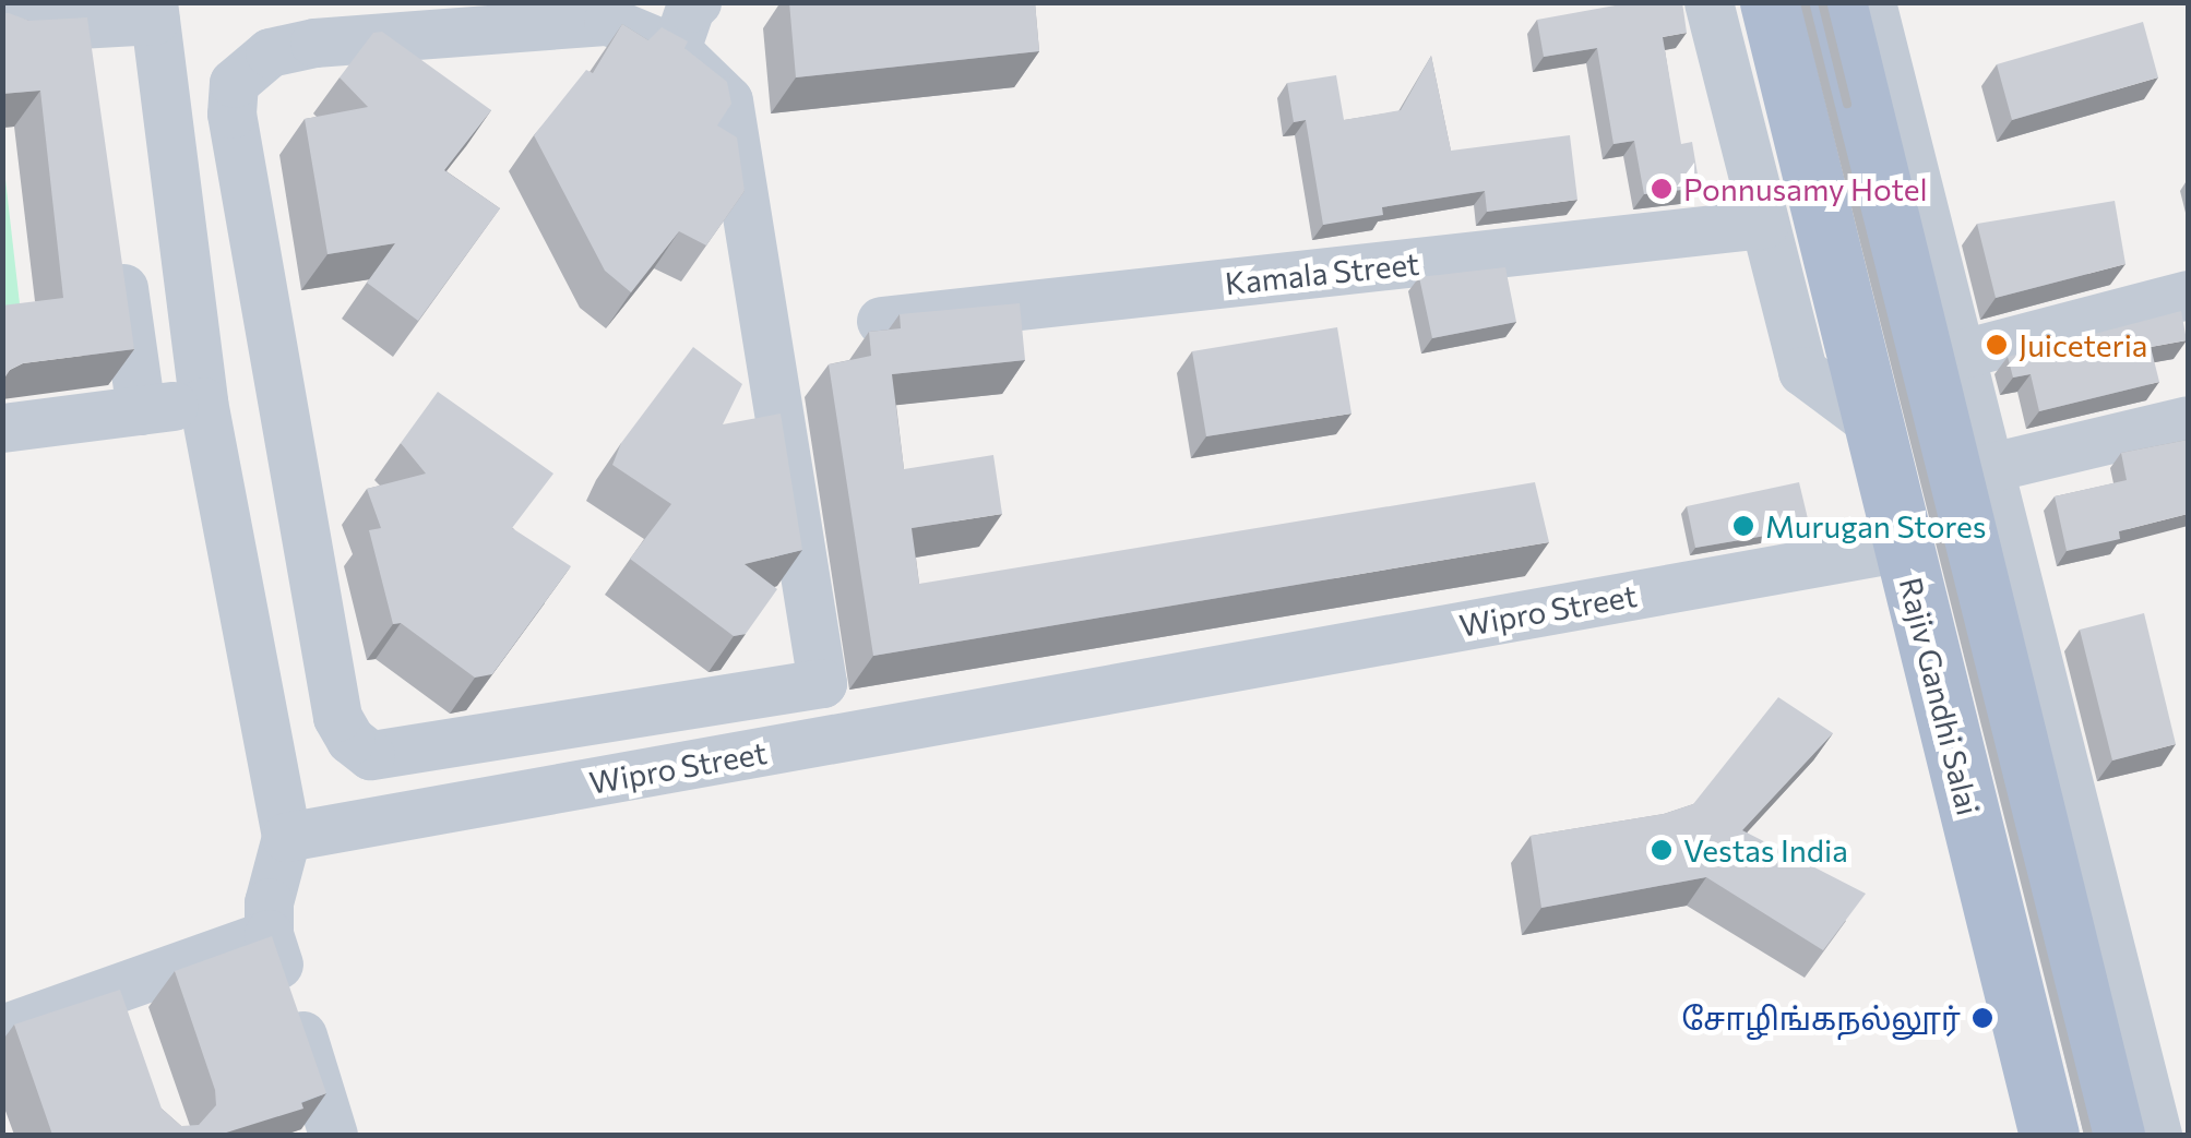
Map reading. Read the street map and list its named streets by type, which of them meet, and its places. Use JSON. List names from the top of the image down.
{
  "streets": {
    "main road": ["Rajiv Gandhi Salai"],
    "street": ["Kamala Street", "Wipro Street"]
  },
  "crossings": [
    ["Wipro Street", "Rajiv Gandhi Salai"]
  ],
  "places": [
    "Ponnusamy Hotel",
    "Juiceteria",
    "Murugan Stores",
    "Vestas India",
    "சோழிங்கநல்லூர்"
  ]
}
